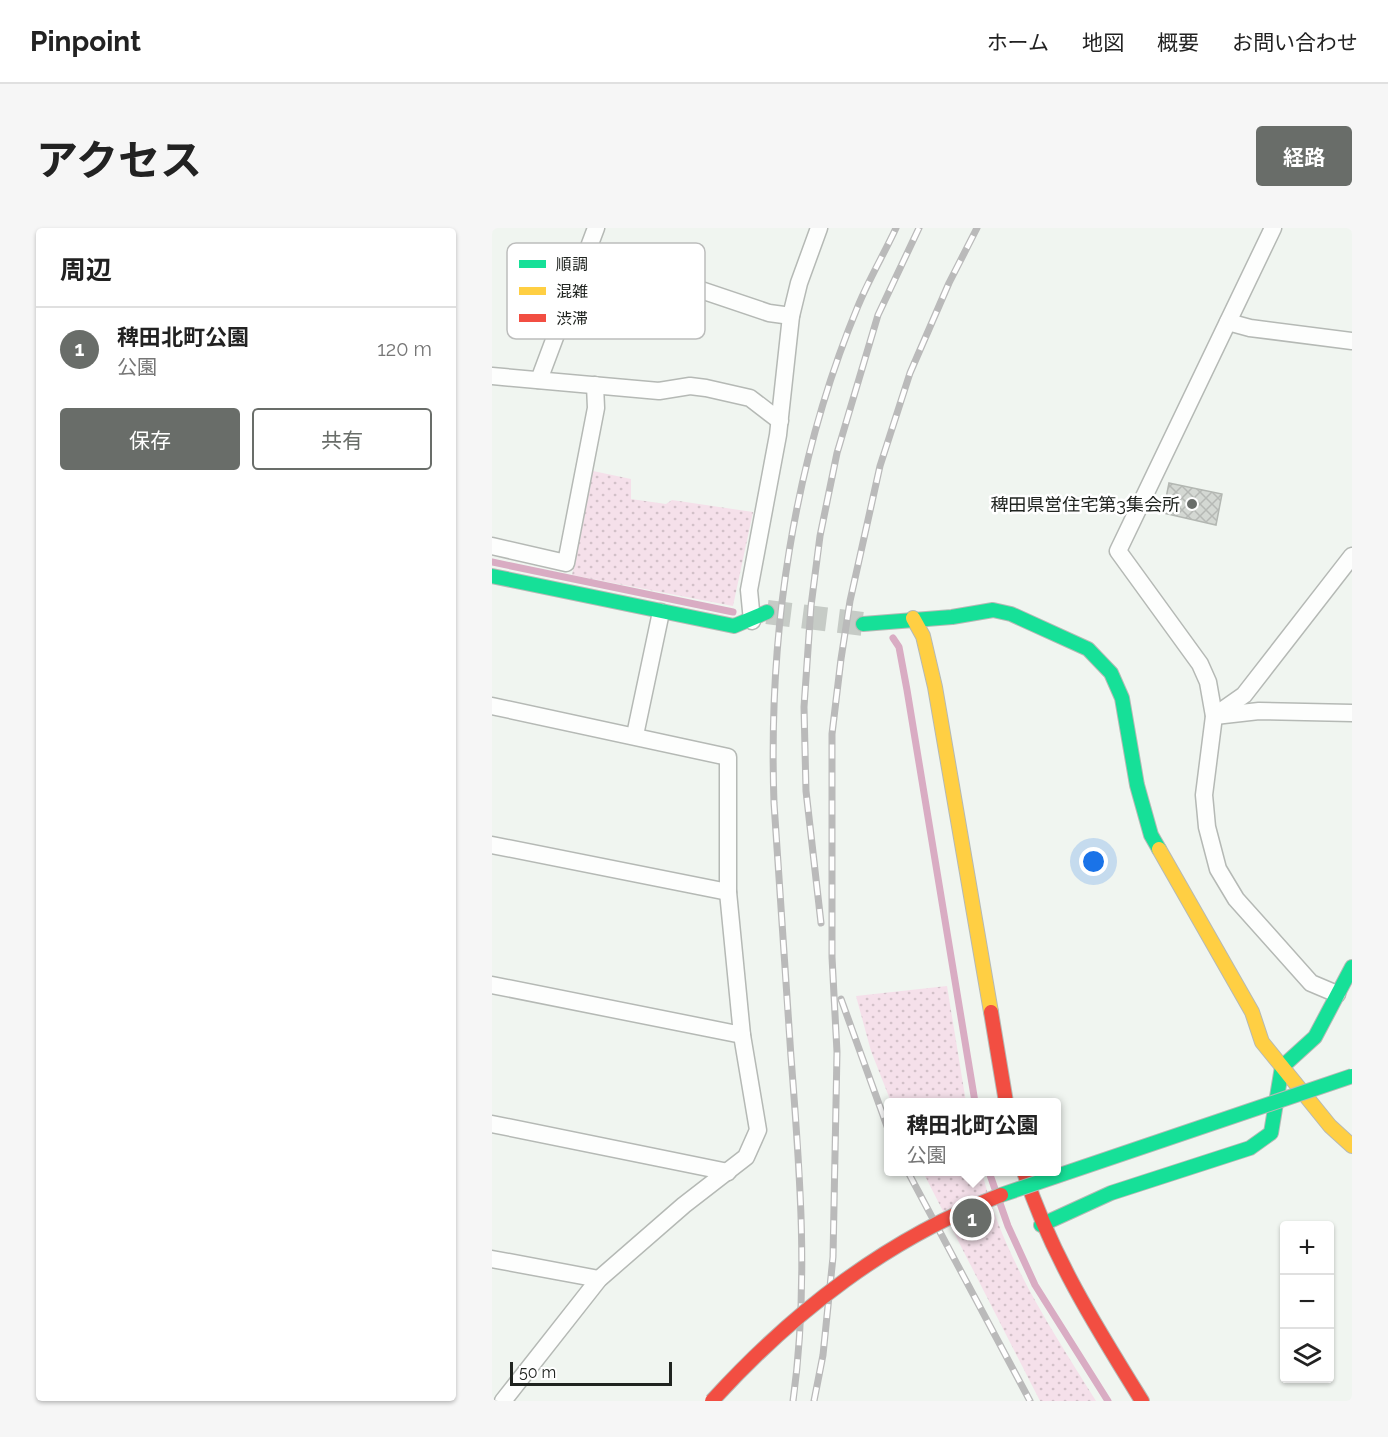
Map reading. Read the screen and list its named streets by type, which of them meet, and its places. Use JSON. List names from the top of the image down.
{
  "places": ["稗田県営住宅第3集会所"],
  "legend": ["順調", "混雑", "渋滞"],
  "scale_bar": "50 m",
  "page": {
    "header": "Pinpoint",
    "nav": [
      "ホーム",
      "地図",
      "概要",
      "お問い合わせ"
    ],
    "title": "アクセス",
    "buttons": [
      "経路",
      ["保存", "共有"]
    ],
    "heading": "周辺",
    "list": [
      {
        "mark": "1",
        "name": "稗田北町公園",
        "note": "公園",
        "value": "120 m"
      }
    ],
    "popup": ["稗田北町公園", "公園"],
    "pins": "1",
    "map_buttons": ["+", "−"],
    "scale": "50 m"
  }
}
